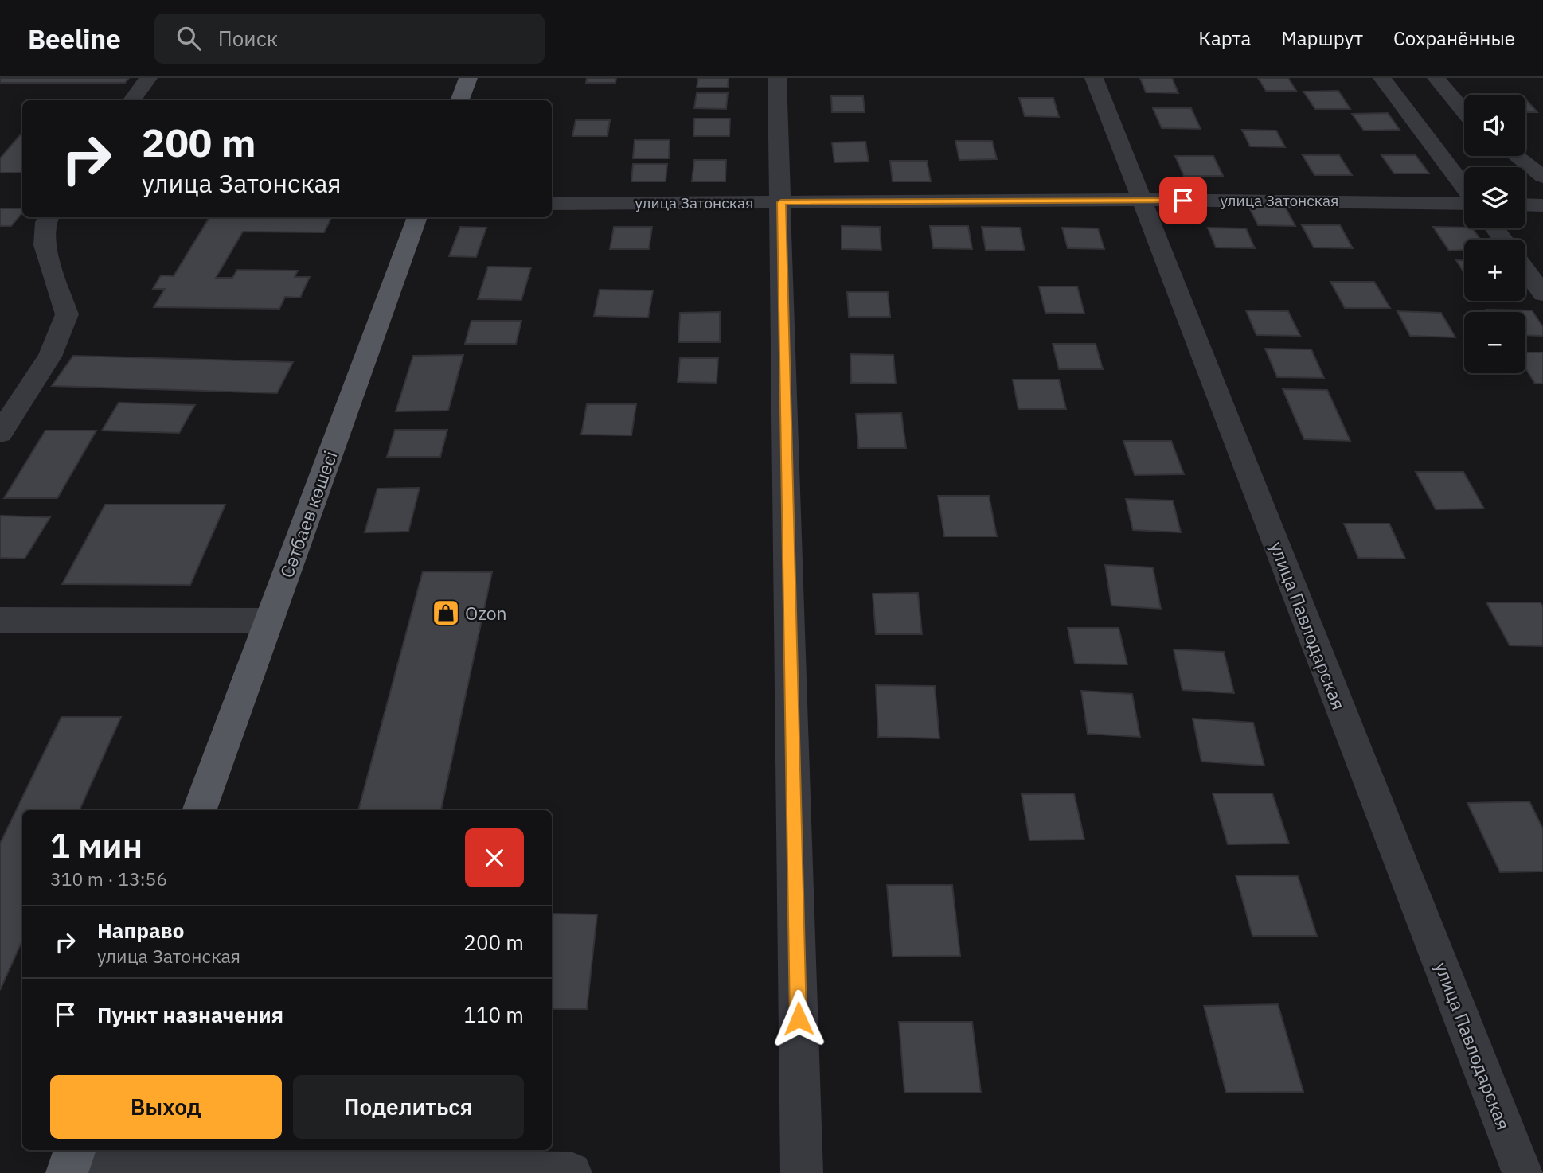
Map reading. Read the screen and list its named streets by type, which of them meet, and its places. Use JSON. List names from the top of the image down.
{
  "streets": {
    "main road": ["Сәтбаев көшесі"],
    "street": ["улица Затонская", "улица Павлодарская"]
  },
  "crossings": [
    ["улица Затонская", "улица Павлодарская"]
  ],
  "places": {
    "shop": ["Ozon"]
  },
  "page": {
    "header": "Beeline",
    "search": "Поиск",
    "nav": ["Карта", "Маршрут", "Сохранённые"],
    "map_buttons": ["+", "−"],
    "turn": ["200 m", "улица Затонская"],
    "heading": ["1 мин", "310 m · 13:56"],
    "list": [
      {
        "name": "Направо",
        "note": "улица Затонская",
        "value": "200 m"
      },
      {
        "name": "Пункт назначения",
        "value": "110 m"
      }
    ],
    "buttons": ["Выход", "Поделиться"]
  }
}
